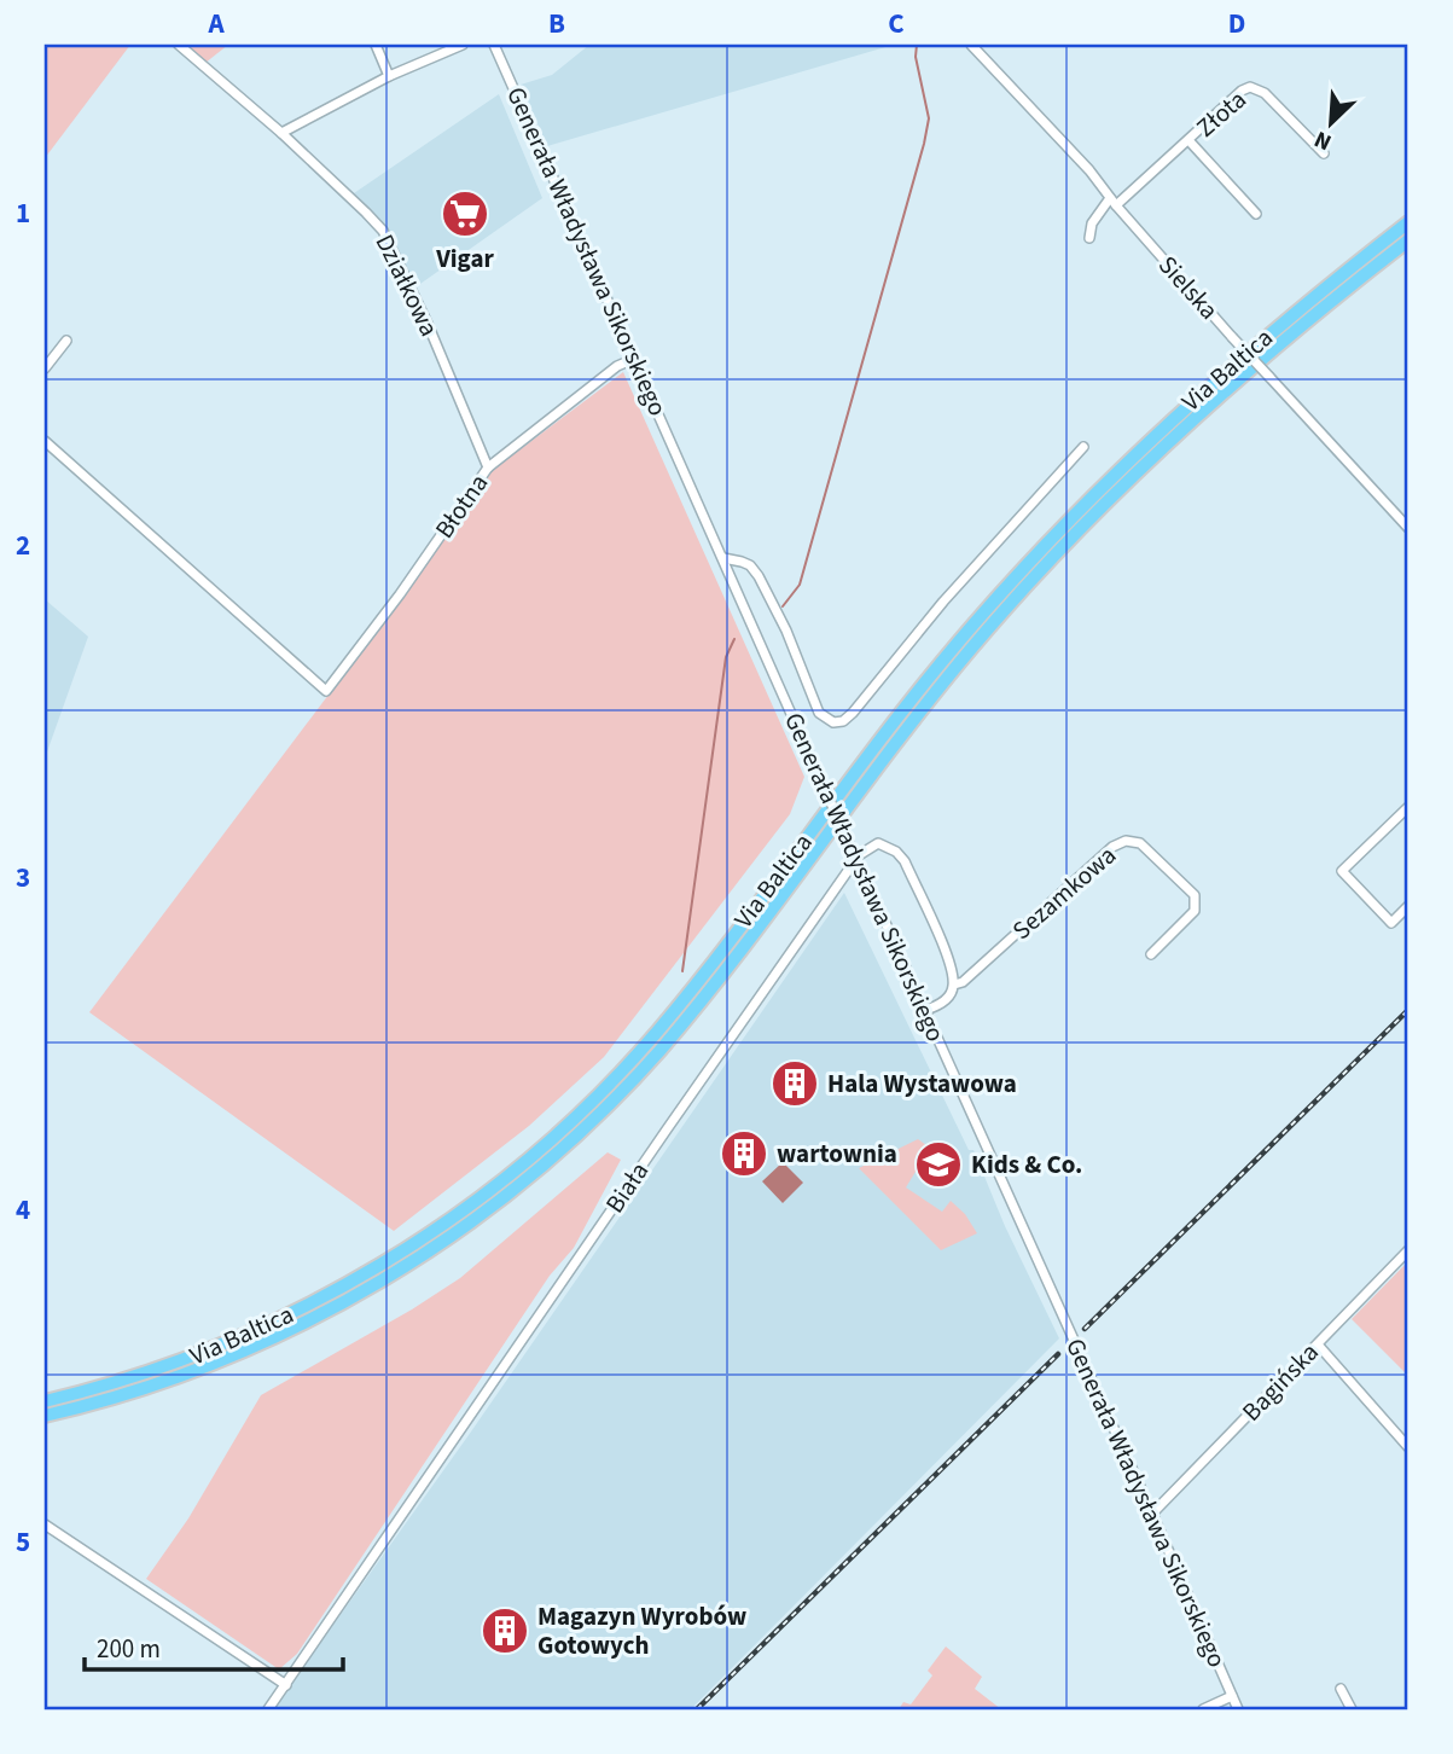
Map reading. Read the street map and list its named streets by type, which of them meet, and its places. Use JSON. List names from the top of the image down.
{
  "streets": {
    "highway": ["Via Baltica"],
    "street": [
      "Złota",
      "Generała Władysława Sikorskiego",
      "Działkowa",
      "Sielska",
      "Błotna",
      "Sezamkowa",
      "Biała",
      "Bagińska"
    ]
  },
  "crossings": [
    ["Złota", "Sielska"],
    ["Generała Władysława Sikorskiego", "Błotna"],
    ["Generała Władysława Sikorskiego", "Bagińska"],
    ["Działkowa", "Błotna"],
    ["Sezamkowa", "Biała"]
  ],
  "places": {
    "supermarket": ["Vigar"],
    "building": ["Hala Wystawowa", "wartownia", "Magazyn Wyrobów Gotowych"],
    "school or university": ["Kids & Co."]
  },
  "scale_bar": "200 m",
  "north": "bottom left",
  "grid": {
    "columns": [
      "A",
      "B",
      "C",
      "D"
    ],
    "rows": [
      "1",
      "2",
      "3",
      "4",
      "5"
    ]
  }
}
